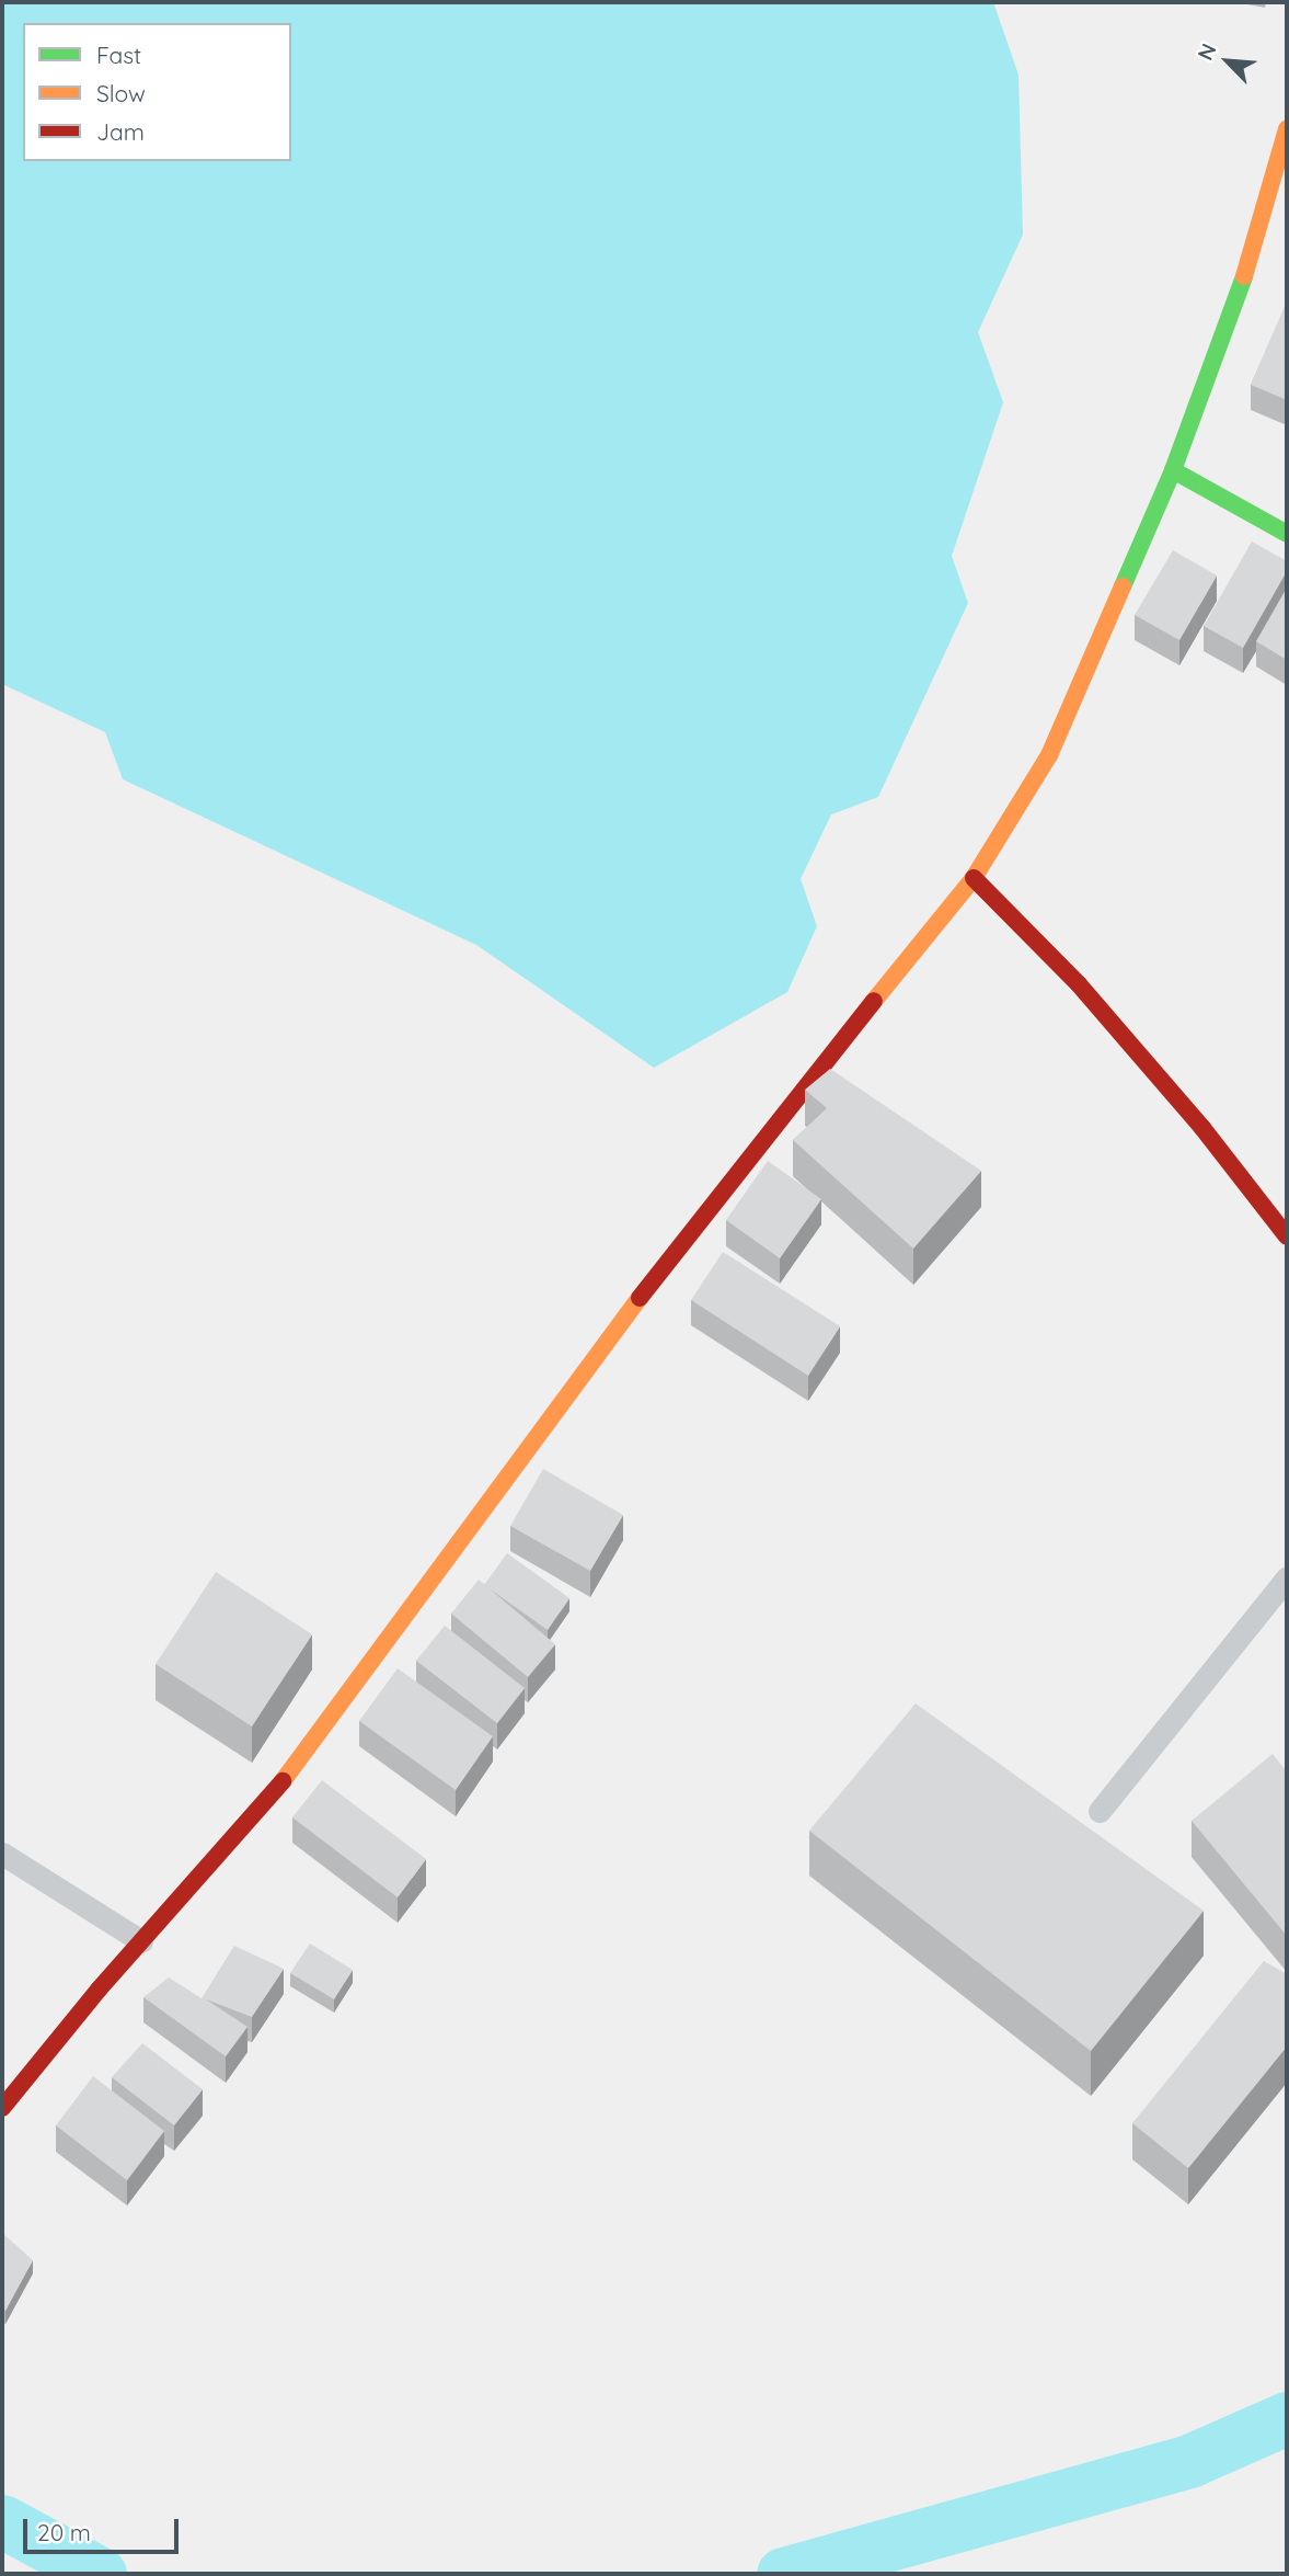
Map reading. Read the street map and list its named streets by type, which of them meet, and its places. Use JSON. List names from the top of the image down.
{
  "legend": ["Fast", "Slow", "Jam"],
  "scale_bar": "20 m",
  "north": "top left"
}
